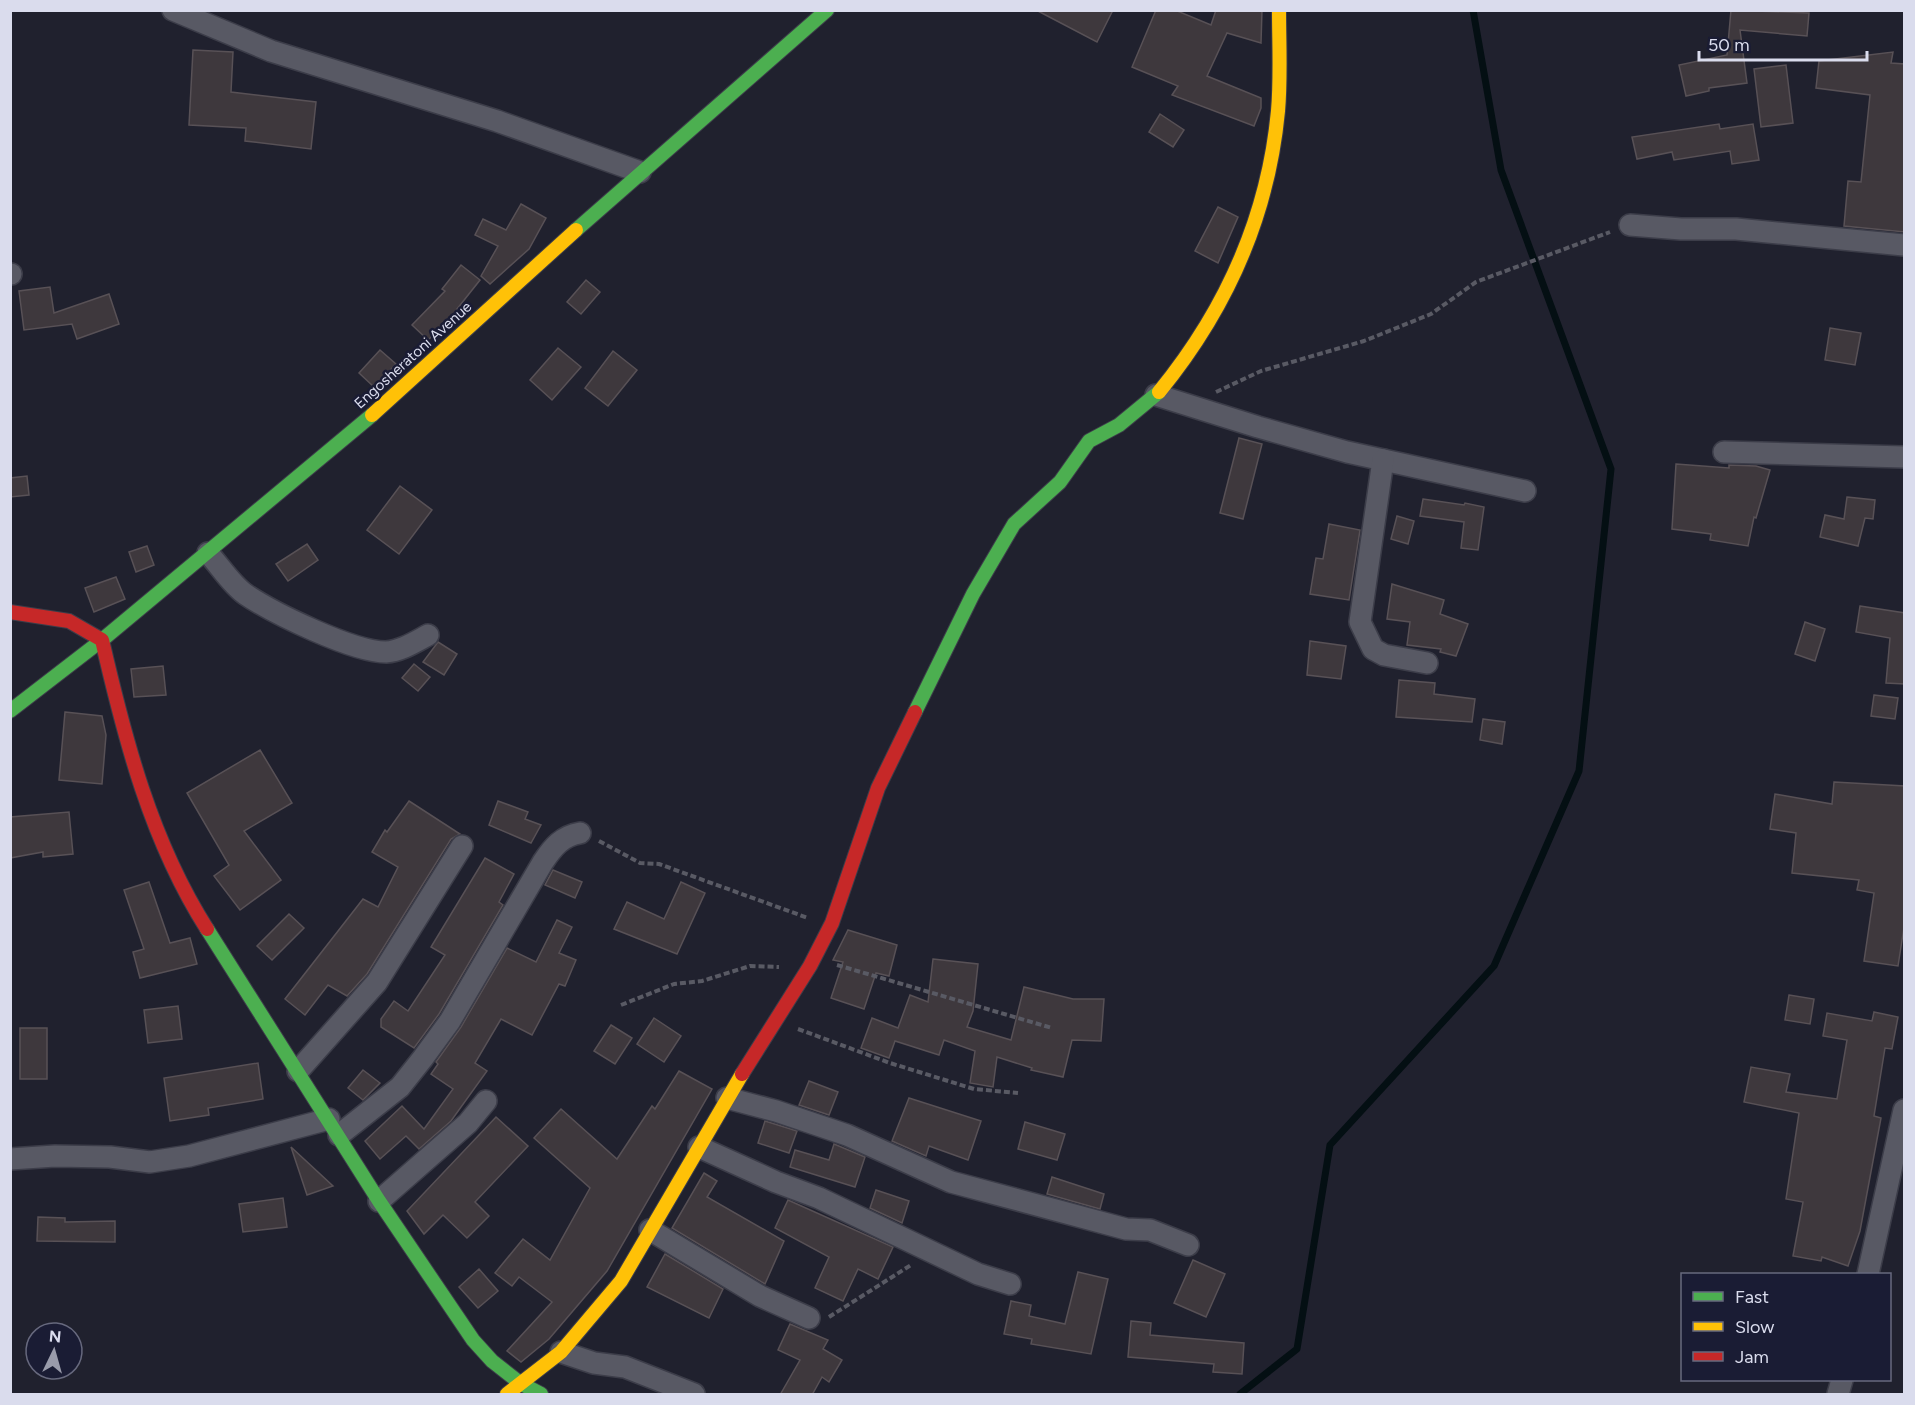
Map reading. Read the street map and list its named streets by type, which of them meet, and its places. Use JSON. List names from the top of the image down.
{
  "streets": {
    "street": ["Engosheratoni Avenue"]
  },
  "legend": ["Fast", "Slow", "Jam"],
  "scale_bar": "50 m",
  "north": "top"
}
